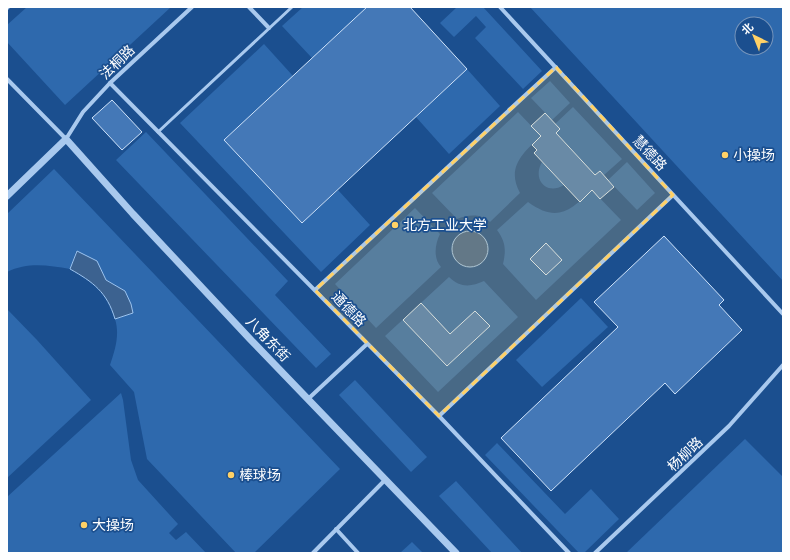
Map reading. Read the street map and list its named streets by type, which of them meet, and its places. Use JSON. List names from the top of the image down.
{
  "streets": {
    "street": [
      "法桐路",
      "慧德路",
      "通德路",
      "八角东街",
      "杨柳路"
    ]
  },
  "crossings": [
    ["法桐路", "通德路"],
    ["法桐路", "八角东街"]
  ],
  "places": [
    "小操场",
    "北方工业大学",
    "棒球场",
    "大操场"
  ],
  "north": "top left"
}
